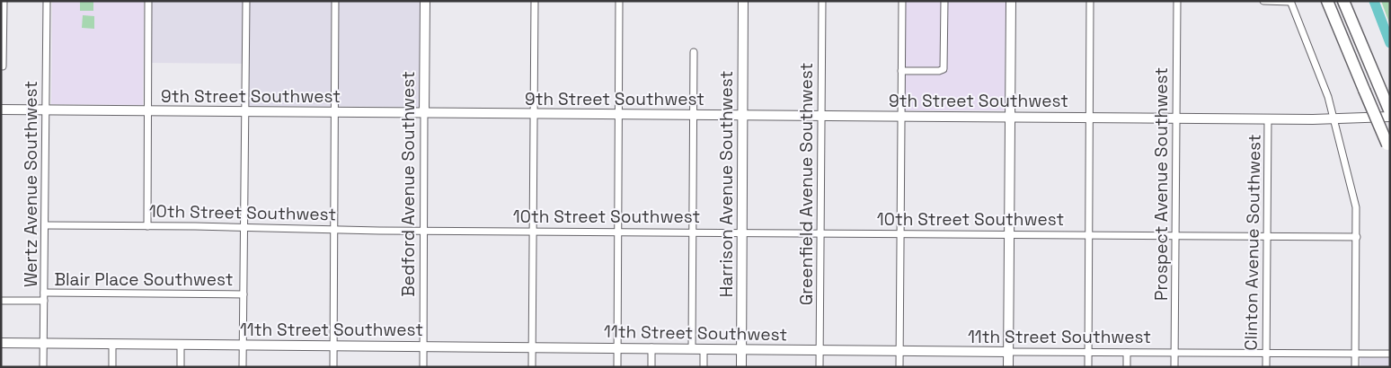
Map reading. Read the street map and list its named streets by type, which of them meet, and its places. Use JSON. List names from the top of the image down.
{
  "streets": {
    "street": [
      "9th Street Southwest",
      "Wertz Avenue Southwest",
      "Bedford Avenue Southwest",
      "Harrison Avenue Southwest",
      "Greenfield Avenue Southwest",
      "Prospect Avenue Southwest",
      "10th Street Southwest",
      "Clinton Avenue Southwest",
      "Blair Place Southwest",
      "11th Street Southwest"
    ]
  },
  "crossings": [
    ["9th Street Southwest", "Wertz Avenue Southwest"],
    ["9th Street Southwest", "Bedford Avenue Southwest"],
    ["9th Street Southwest", "Harrison Avenue Southwest"],
    ["9th Street Southwest", "Greenfield Avenue Southwest"],
    ["9th Street Southwest", "Prospect Avenue Southwest"],
    ["9th Street Southwest", "Clinton Avenue Southwest"],
    ["Wertz Avenue Southwest", "10th Street Southwest"],
    ["Wertz Avenue Southwest", "Blair Place Southwest"],
    ["Wertz Avenue Southwest", "11th Street Southwest"],
    ["Bedford Avenue Southwest", "10th Street Southwest"],
    ["Bedford Avenue Southwest", "11th Street Southwest"],
    ["Harrison Avenue Southwest", "10th Street Southwest"],
    ["Harrison Avenue Southwest", "11th Street Southwest"],
    ["Greenfield Avenue Southwest", "10th Street Southwest"],
    ["Greenfield Avenue Southwest", "11th Street Southwest"],
    ["Prospect Avenue Southwest", "10th Street Southwest"],
    ["Prospect Avenue Southwest", "11th Street Southwest"],
    ["10th Street Southwest", "Clinton Avenue Southwest"],
    ["Clinton Avenue Southwest", "11th Street Southwest"]
  ]
}
